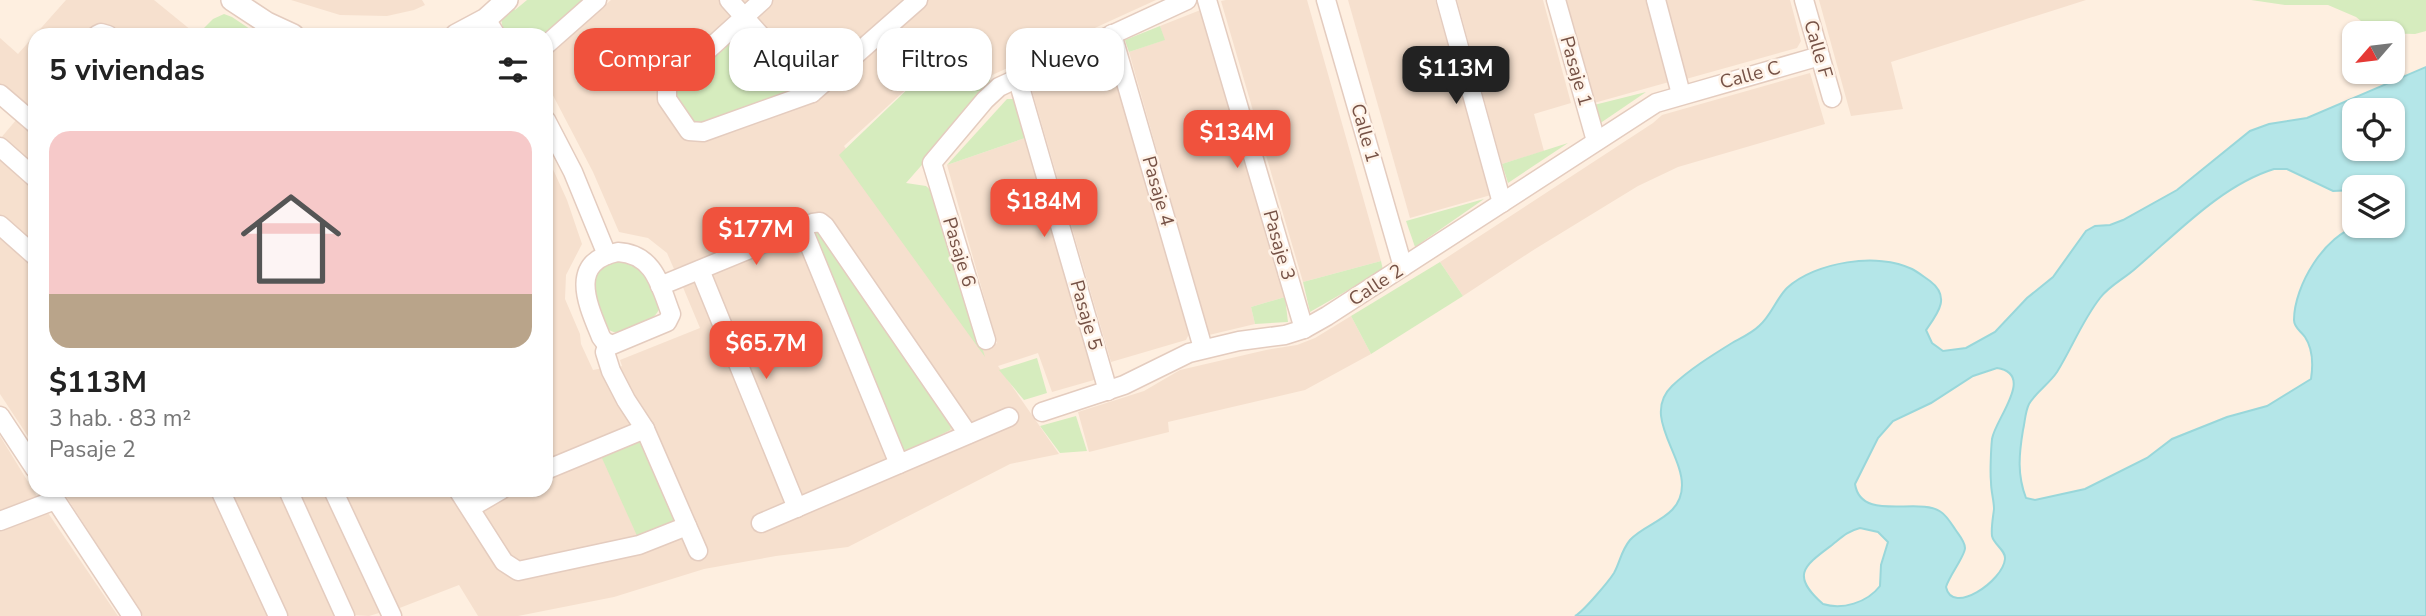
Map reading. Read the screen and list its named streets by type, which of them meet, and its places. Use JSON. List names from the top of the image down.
{
  "streets": {
    "street": [
      "Calle F",
      "Pasaje 1",
      "Calle C",
      "Calle 1",
      "Pasaje 4",
      "Pasaje 3",
      "Pasaje 6",
      "Calle 2",
      "Pasaje 5"
    ]
  },
  "crossings": [
    ["Calle F", "Calle C"],
    ["Pasaje 1", "Calle 2"],
    ["Calle C", "Calle 2"],
    ["Calle 1", "Calle 2"],
    ["Pasaje 4", "Calle 2"],
    ["Pasaje 3", "Calle 2"],
    ["Calle 2", "Pasaje 5"]
  ],
  "north": "bottom left",
  "page": {
    "chip": [
      "Comprar",
      "Alquilar",
      "Filtros",
      "Nuevo"
    ],
    "heading": "5 viviendas",
    "price": [
      "$113M",
      "$134M",
      "$184M",
      "$177M",
      "$65.7M"
    ],
    "list": [
      {
        "name": "$113M",
        "note": "3 hab. · 83 m² · Pasaje 2"
      }
    ]
  }
}
